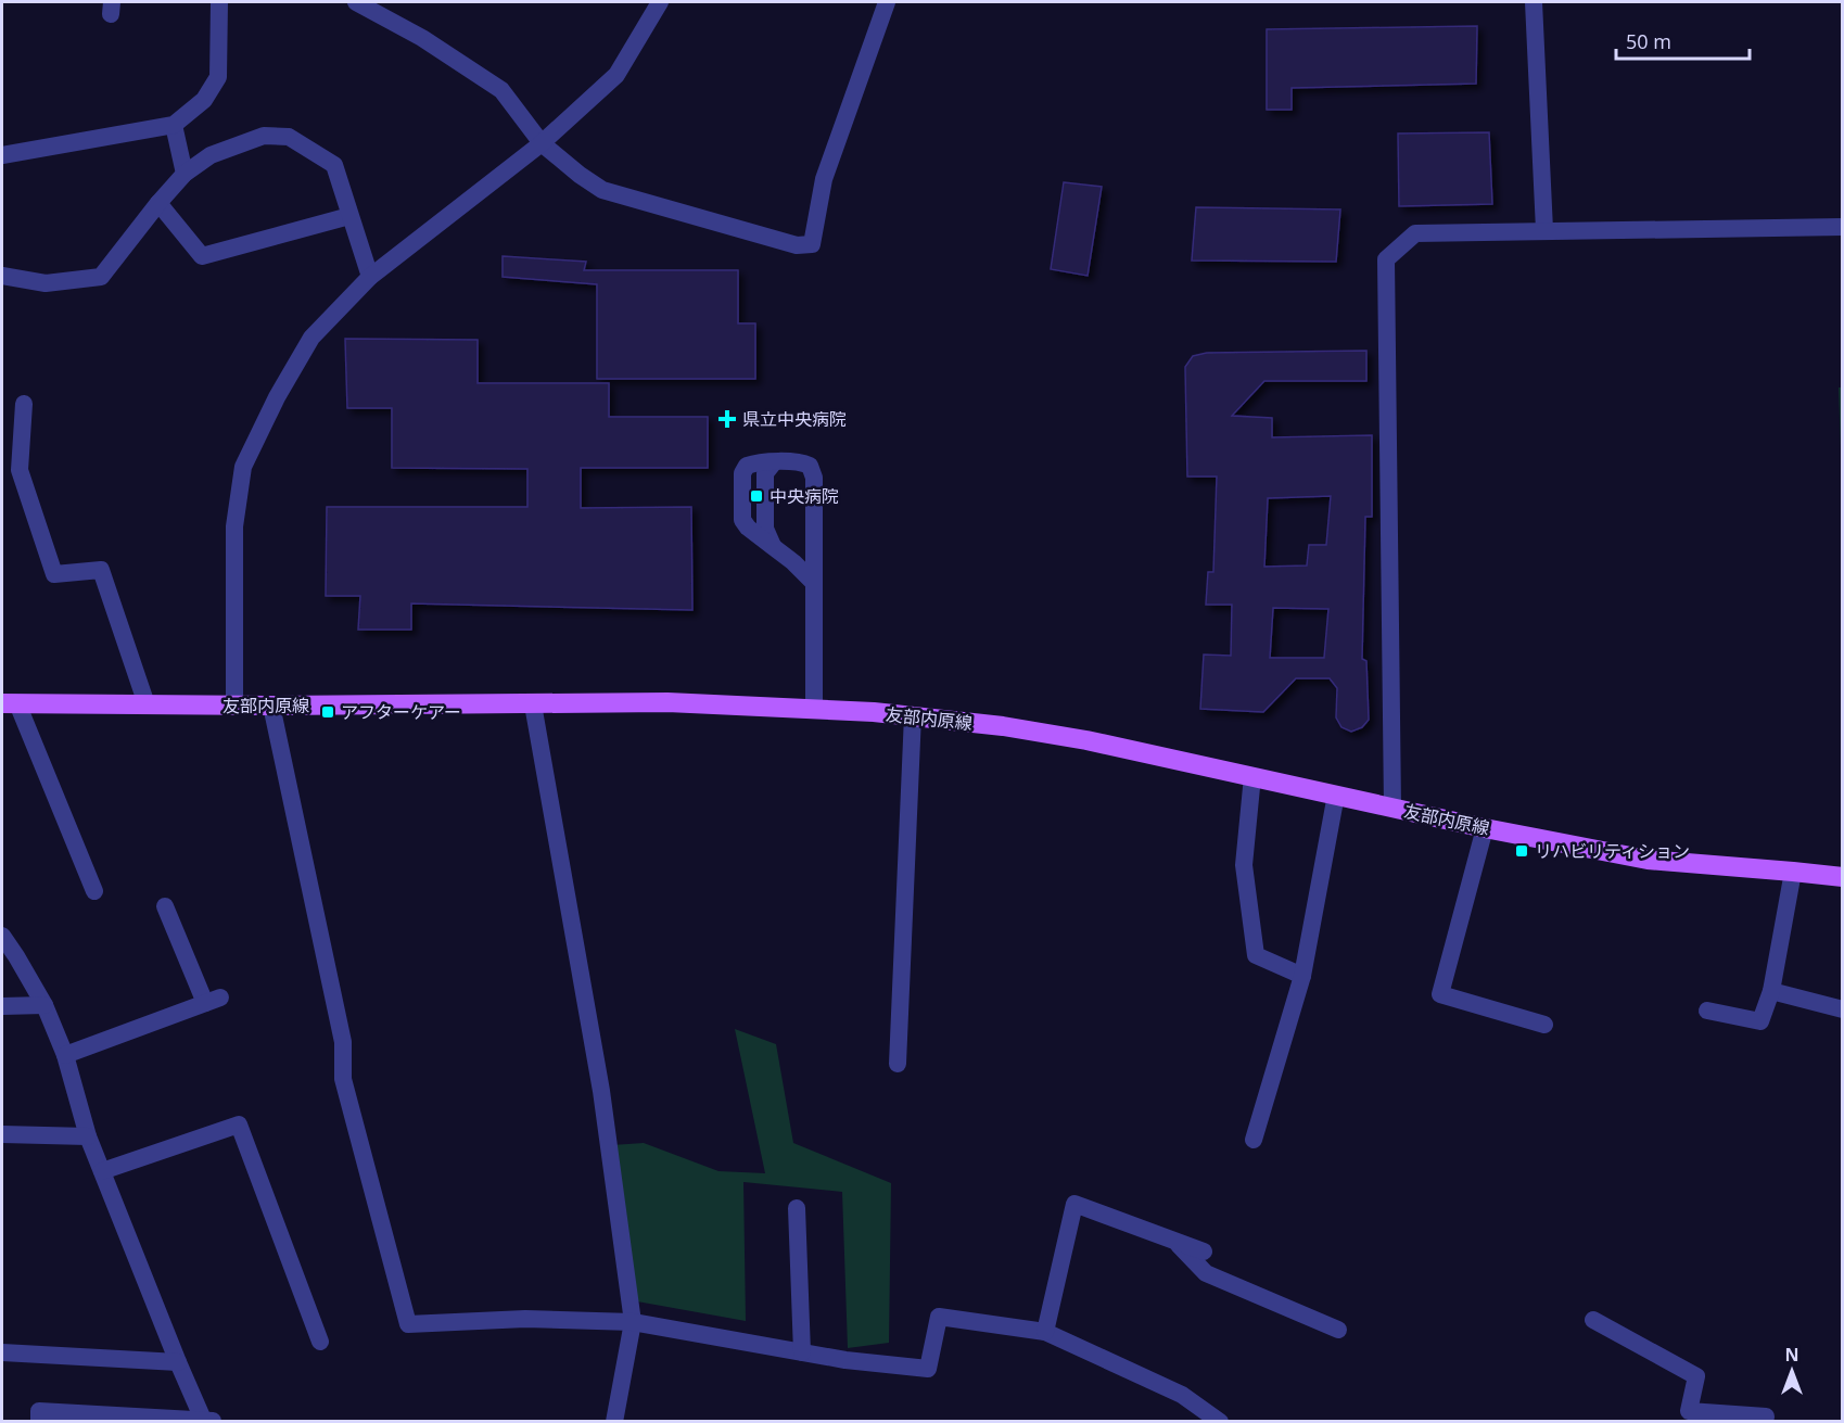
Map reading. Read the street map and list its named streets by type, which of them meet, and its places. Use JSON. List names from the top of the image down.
{
  "streets": {
    "main road": ["友部内原線"]
  },
  "places": {
    "health": ["県立中央病院"],
    "transit": ["中央病院", "アフターケアー", "リハビリティション"]
  },
  "scale_bar": "50 m",
  "north": "top"
}
